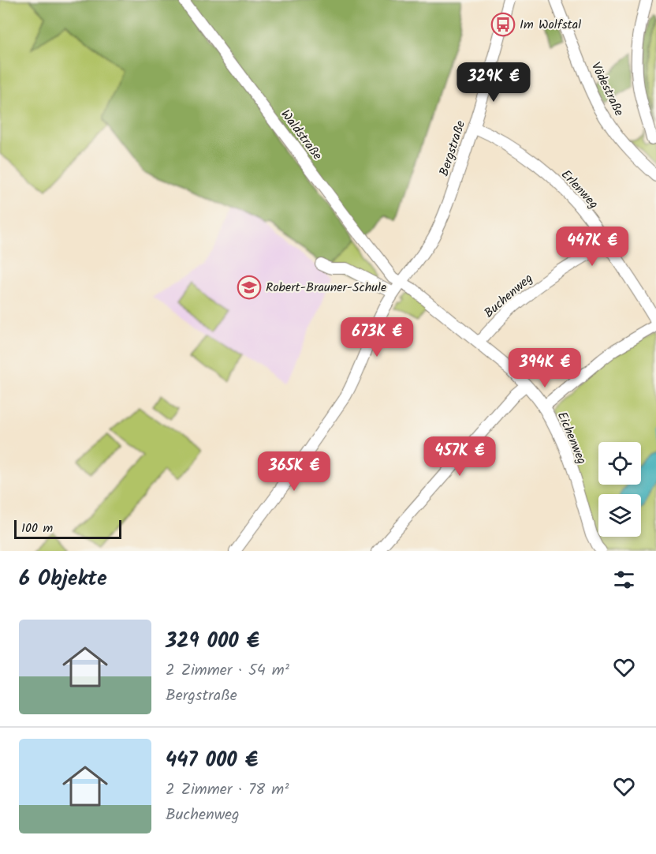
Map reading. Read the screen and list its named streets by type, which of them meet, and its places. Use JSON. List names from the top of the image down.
{
  "streets": {
    "street": [
      "Vödestraße",
      "Waldstraße",
      "Bergstraße",
      "Erlenweg",
      "Buchenweg",
      "Eichenweg"
    ]
  },
  "crossings": [
    ["Waldstraße", "Bergstraße"],
    ["Waldstraße", "Eichenweg"],
    ["Bergstraße", "Erlenweg"],
    ["Bergstraße", "Eichenweg"],
    ["Erlenweg", "Buchenweg"],
    ["Buchenweg", "Eichenweg"]
  ],
  "places": {
    "bus stop": ["Im Wolfstal"],
    "school or university": ["Robert-Brauner-Schule"]
  },
  "scale_bar": "100 m",
  "page": {
    "price": [
      "329K €",
      "447K €",
      "673K €",
      "394K €",
      "457K €",
      "365K €"
    ],
    "scale": "100 m",
    "heading": "6 Objekte",
    "list": [
      {
        "name": "329 000 €",
        "note": "2 Zimmer · 54 m² · Bergstraße"
      },
      {
        "name": "447 000 €",
        "note": "2 Zimmer · 78 m² · Buchenweg"
      }
    ]
  }
}
